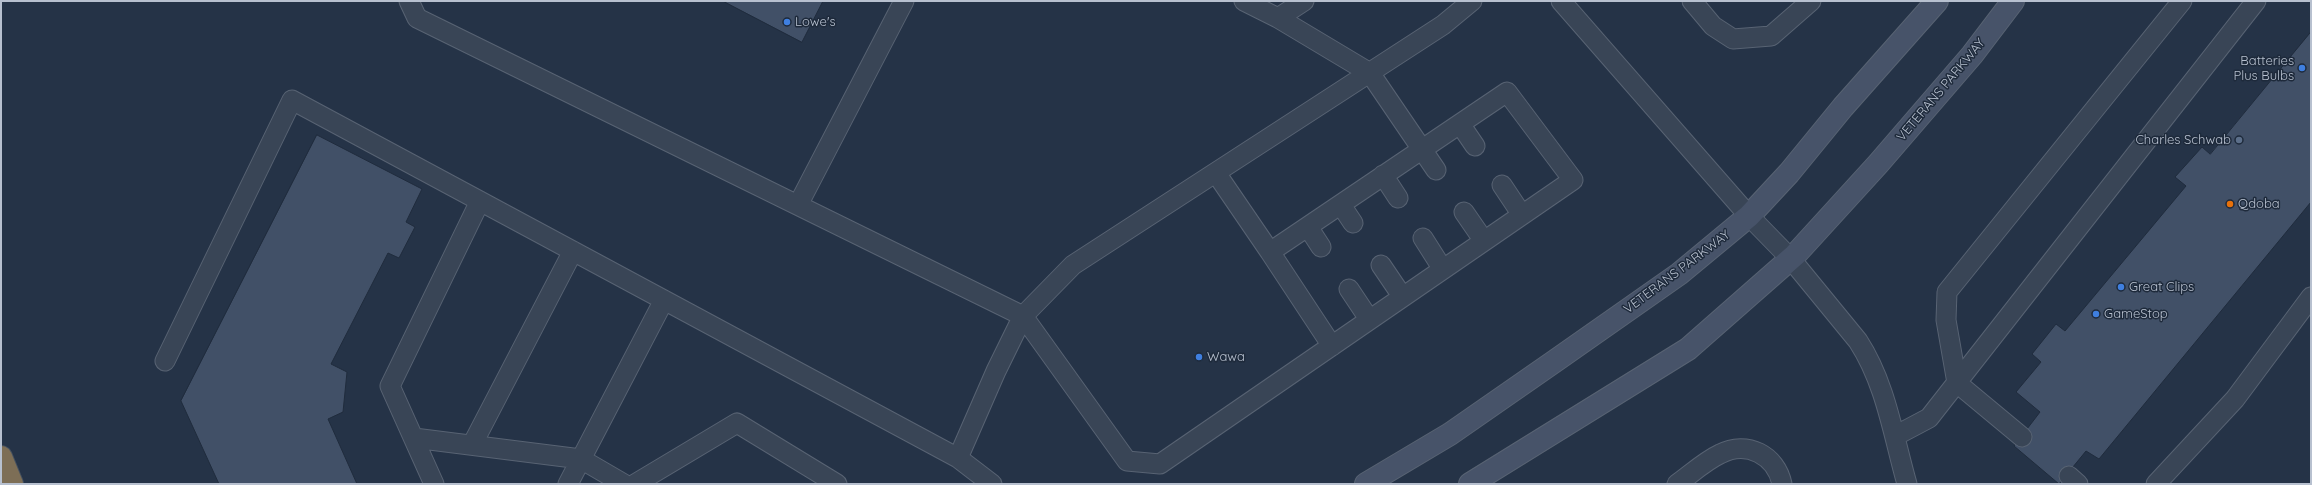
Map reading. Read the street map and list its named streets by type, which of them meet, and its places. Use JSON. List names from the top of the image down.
{
  "streets": {
    "main road": ["VETERANS PARKWAY"]
  },
  "places": [
    "Lowe's",
    "Batteries Plus Bulbs",
    "Charles Schwab",
    "Qdoba",
    "Great Clips",
    "GameStop",
    "Wawa"
  ]
}
